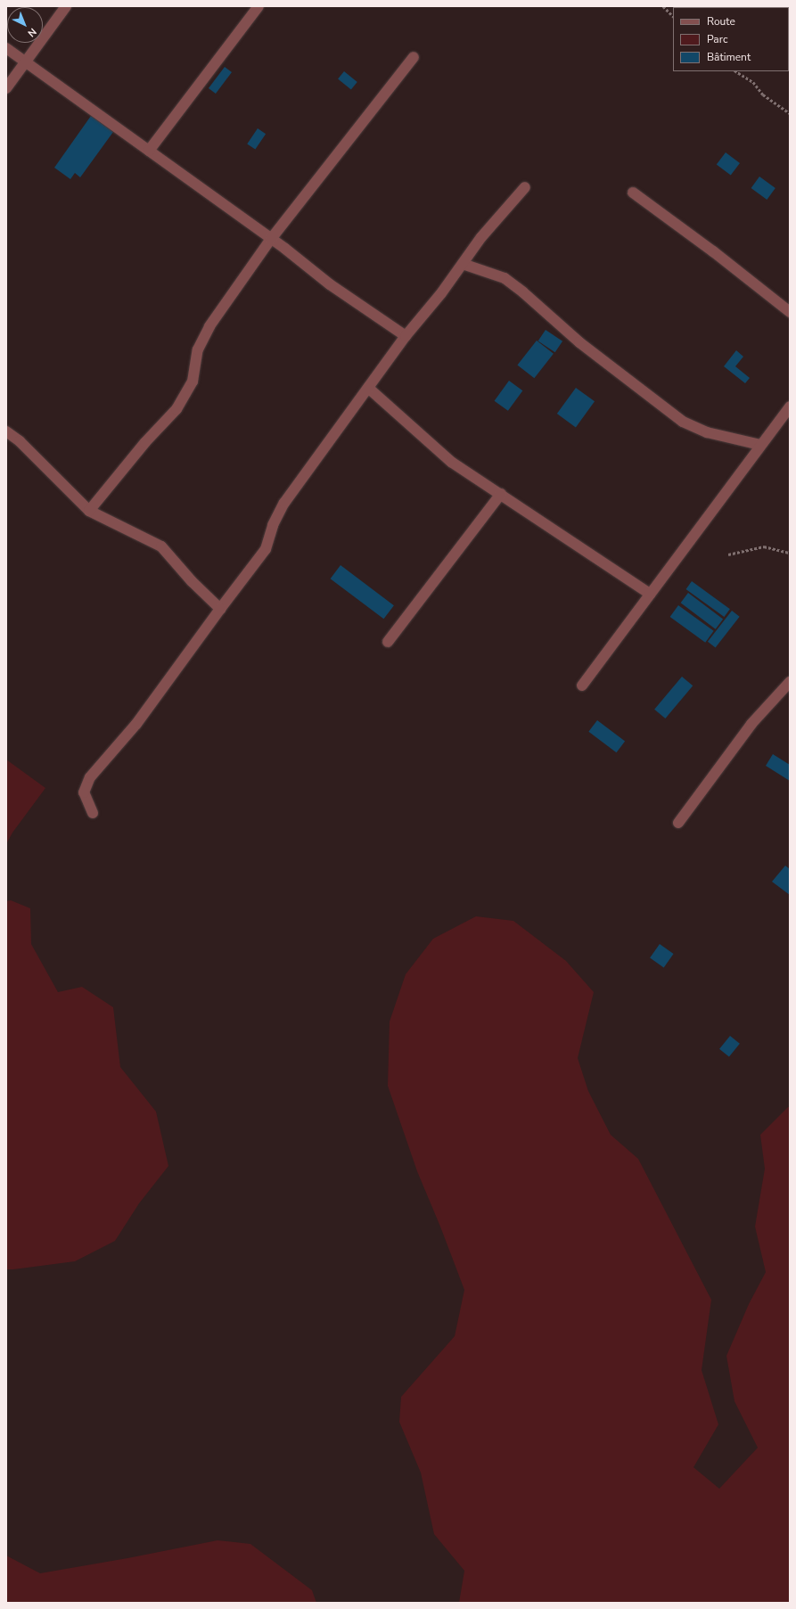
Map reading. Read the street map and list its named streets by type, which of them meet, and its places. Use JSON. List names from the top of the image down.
{
  "legend": ["Route", "Parc", "Bâtiment"],
  "north": "bottom right"
}
